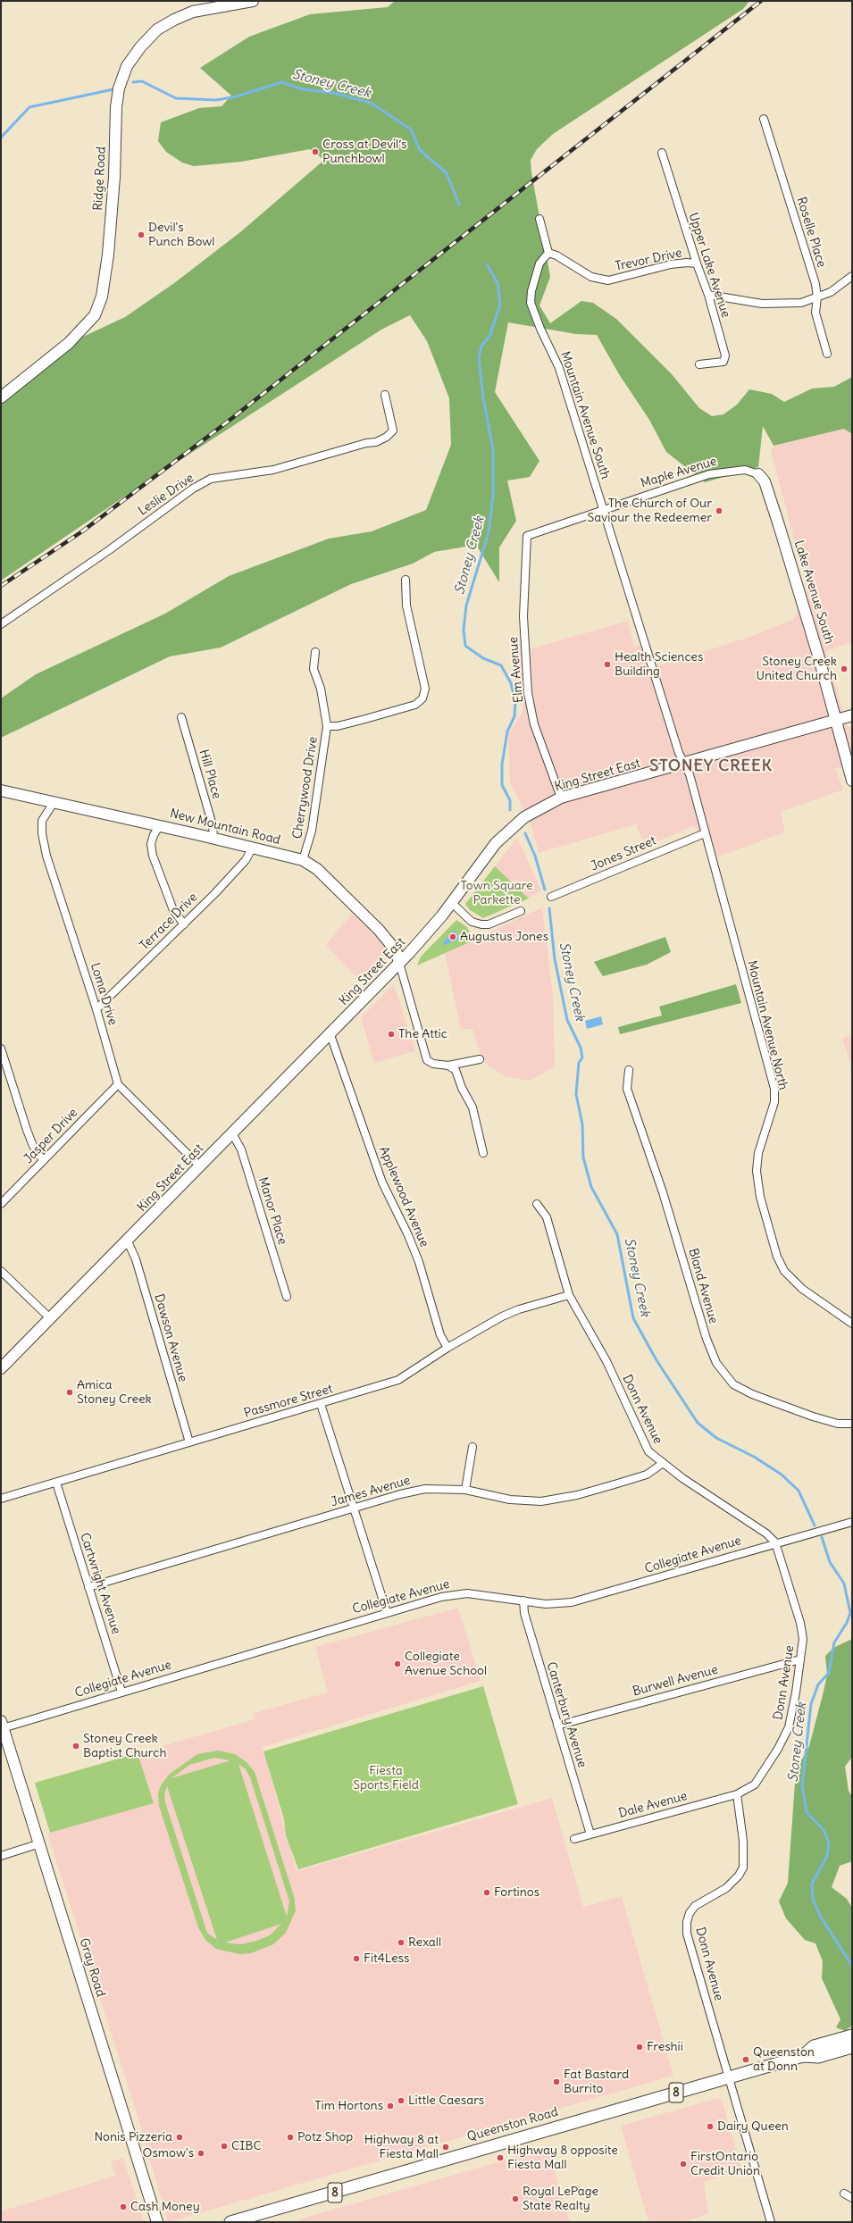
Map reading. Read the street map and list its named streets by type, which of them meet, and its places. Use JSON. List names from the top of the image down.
{
  "streets": {
    "main road": [
      "Ridge Road",
      "Lake Avenue South",
      "King Street East",
      "New Mountain Road",
      "Gray Road",
      "8",
      "Queenston Road"
    ],
    "street": [
      "Roselle Place",
      "Trevor Drive",
      "Upper Lake Avenue",
      "Mountain Avenue South",
      "Maple Avenue",
      "Leslie Drive",
      "Elm Avenue",
      "Hill Place",
      "Cherrywood Drive",
      "Jones Street",
      "Terrace Drive",
      "Loma Drive",
      "Mountain Avenue North",
      "Jasper Drive",
      "Applewood Avenue",
      "Manor Place",
      "Bland Avenue",
      "Dawson Avenue",
      "Passmore Street",
      "Donn Avenue",
      "James Avenue",
      "Collegiate Avenue",
      "Cartwright Avenue",
      "Burwell Avenue",
      "Canterbury Avenue",
      "Dale Avenue"
    ]
  },
  "crossings": [
    ["Trevor Drive", "Upper Lake Avenue"],
    ["Trevor Drive", "Mountain Avenue South"],
    ["Mountain Avenue South", "Maple Avenue"],
    ["Mountain Avenue South", "King Street East"],
    ["Mountain Avenue South", "Mountain Avenue North"],
    ["Maple Avenue", "Lake Avenue South"],
    ["Maple Avenue", "Elm Avenue"],
    ["Lake Avenue South", "King Street East"],
    ["Elm Avenue", "King Street East"],
    ["Hill Place", "New Mountain Road"],
    ["King Street East", "New Mountain Road"],
    ["King Street East", "Loma Drive"],
    ["King Street East", "Mountain Avenue North"],
    ["King Street East", "Applewood Avenue"],
    ["King Street East", "Manor Place"],
    ["King Street East", "Dawson Avenue"],
    ["Cherrywood Drive", "New Mountain Road"],
    ["New Mountain Road", "Terrace Drive"],
    ["New Mountain Road", "Loma Drive"],
    ["Jones Street", "Mountain Avenue North"],
    ["Terrace Drive", "Loma Drive"],
    ["Loma Drive", "Jasper Drive"],
    ["Applewood Avenue", "Passmore Street"],
    ["Dawson Avenue", "Passmore Street"],
    ["Passmore Street", "Donn Avenue"],
    ["Passmore Street", "Cartwright Avenue"],
    ["Donn Avenue", "James Avenue"],
    ["Donn Avenue", "Collegiate Avenue"],
    ["Donn Avenue", "Burwell Avenue"],
    ["Donn Avenue", "Dale Avenue"],
    ["Donn Avenue", "Queenston Road"],
    ["James Avenue", "Cartwright Avenue"],
    ["Collegiate Avenue", "Cartwright Avenue"],
    ["Collegiate Avenue", "Canterbury Avenue"],
    ["Collegiate Avenue", "Gray Road"],
    ["Burwell Avenue", "Canterbury Avenue"],
    ["Canterbury Avenue", "Dale Avenue"]
  ],
  "districts": ["STONEY CREEK"],
  "water": ["Stoney Creek"],
  "parks": ["Town Square Parkette", "Fiesta Sports Field"],
  "places": [
    "Cross at Devil’s Punchbowl",
    "Devil's Punch Bowl",
    "The Church of Our Saviour the Redeemer",
    "Health Sciences Building",
    "Stoney Creek United Church",
    "Augustus Jones",
    "The Attic",
    "Amica Stoney Creek",
    "Collegiate Avenue School",
    "Stoney Creek Baptist Church",
    "Fortinos",
    "Rexall",
    "Fit4Less",
    "Freshii",
    "Queenston at Donn",
    "Fat Bastard Burrito",
    "Little Caesars",
    "Tim Hortons",
    "Dairy Queen",
    "Nonis Pizzeria",
    "Potz Shop",
    "CIBC",
    "Highway 8 at Fiesta Mall",
    "Osmow's",
    "Highway 8 opposite Fiesta Mall",
    "FirstOntario Credit Union",
    "Royal LePage State Realty",
    "Cash Money"
  ]
}
